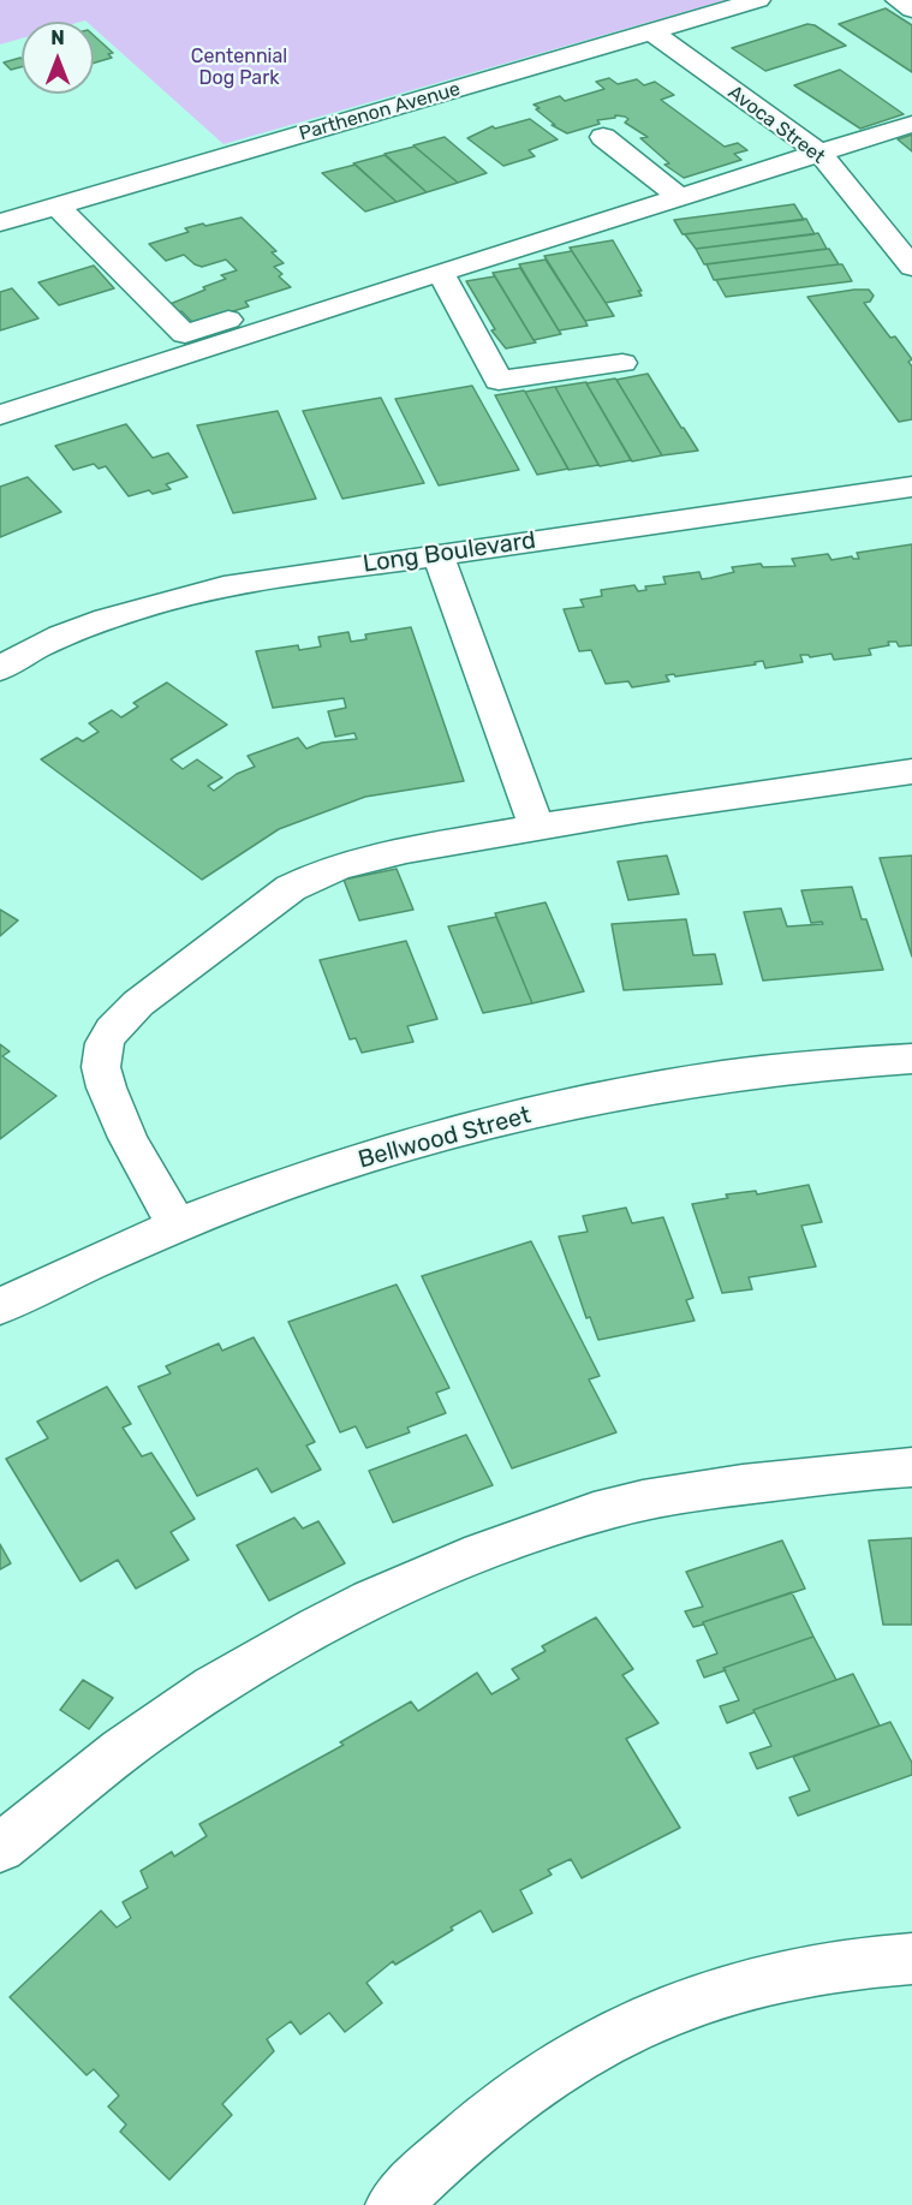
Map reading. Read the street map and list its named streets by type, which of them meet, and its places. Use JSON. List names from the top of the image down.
{
  "streets": {
    "street": [
      "Parthenon Avenue",
      "Avoca Street",
      "Long Boulevard",
      "Bellwood Street"
    ]
  },
  "crossings": [
    ["Parthenon Avenue", "Avoca Street"]
  ],
  "parks": ["Centennial Dog Park"],
  "north": "top"
}
